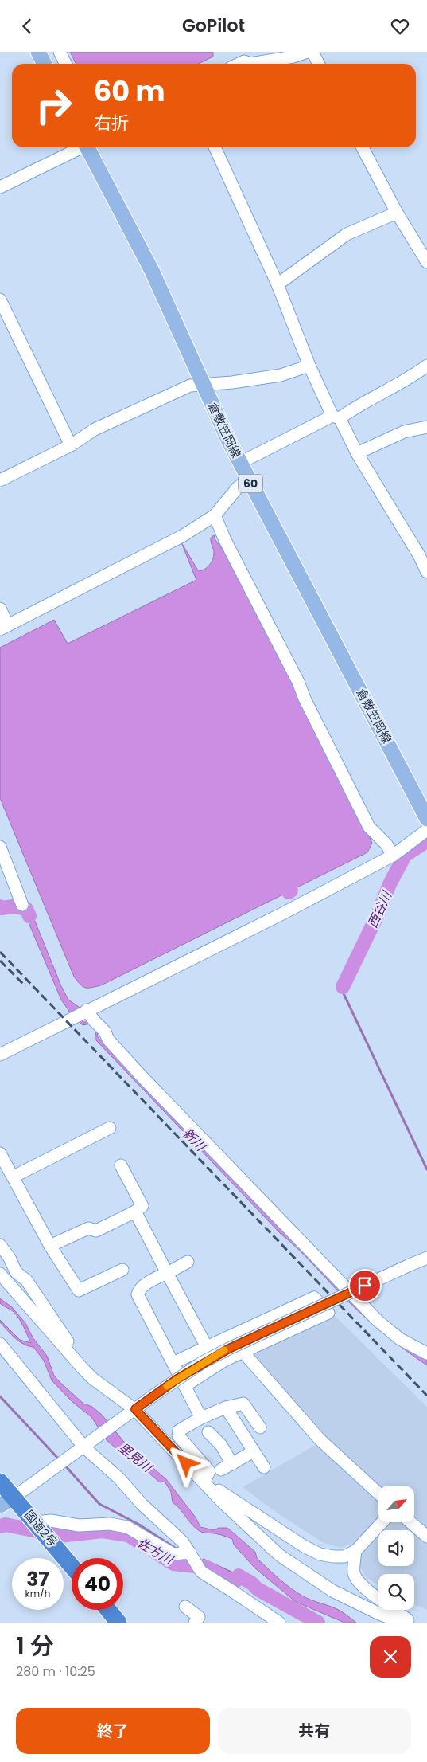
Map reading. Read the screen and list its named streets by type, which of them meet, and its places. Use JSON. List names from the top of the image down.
{
  "streets": {
    "highway": ["国道2号"],
    "main road": ["倉敷笠岡線", "60"]
  },
  "water": [
    "西谷川",
    "新川",
    "里見川",
    "佐方川"
  ],
  "north": "top right",
  "page": {
    "header": "GoPilot",
    "turn": ["60 m", "右折"],
    "speed": "37 km/h",
    "limit": "40",
    "heading": ["1 分", "280 m · 10:25"],
    "buttons": ["終了", "共有"]
  }
}
